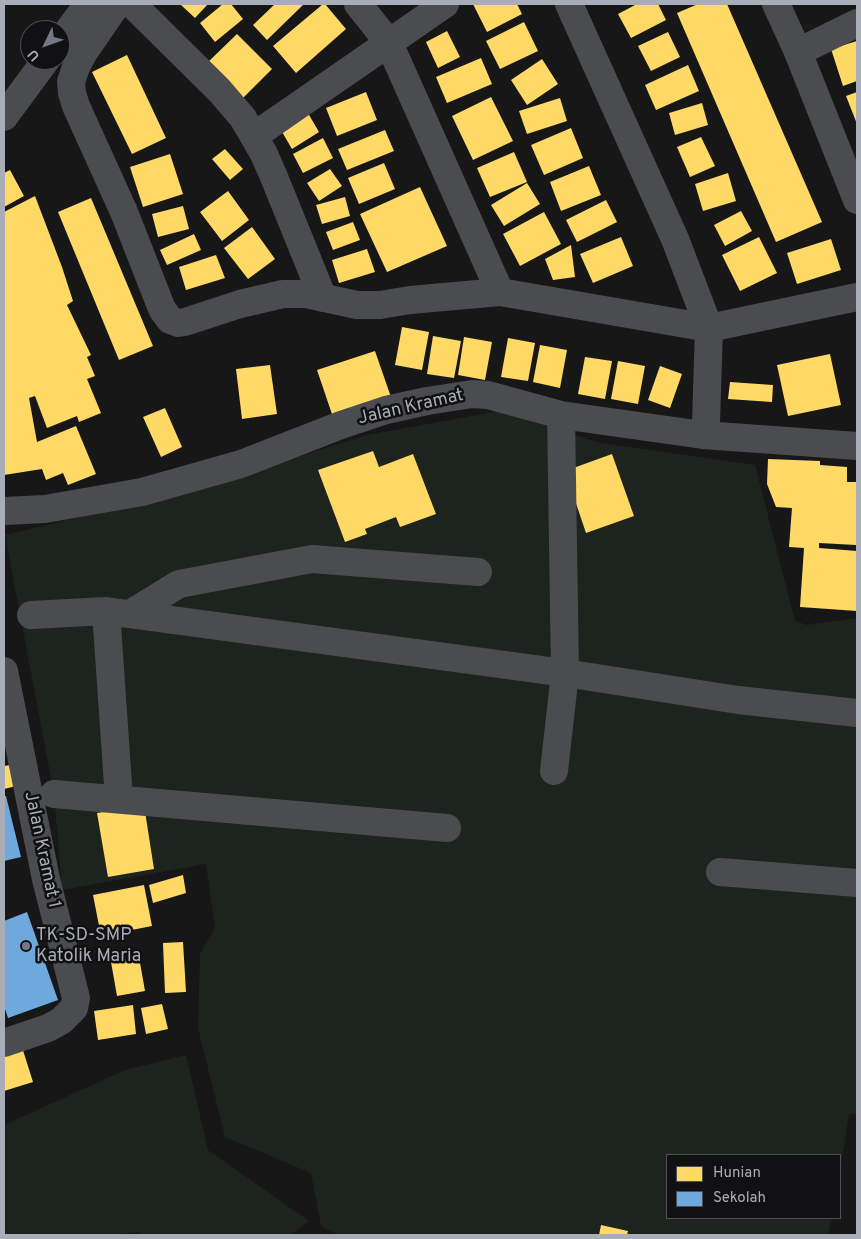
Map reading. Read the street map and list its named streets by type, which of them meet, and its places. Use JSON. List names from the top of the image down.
{
  "streets": {
    "street": ["Jalan Kramat", "Jalan Kramat 1"]
  },
  "places": ["TK-SD-SMP Katolik Maria"],
  "legend": ["Hunian", "Sekolah"],
  "north": "bottom left"
}
